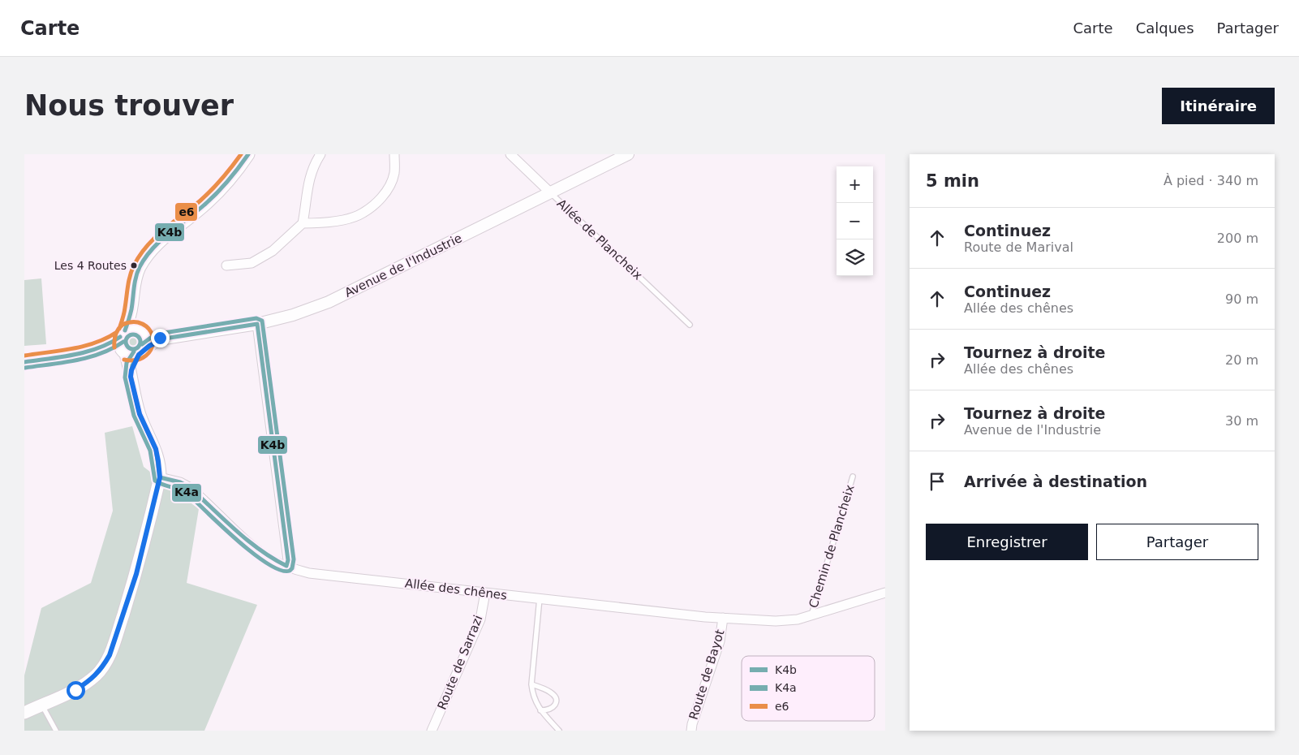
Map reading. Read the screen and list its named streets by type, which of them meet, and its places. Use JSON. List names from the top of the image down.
{
  "streets": {
    "street": [
      "Allée de Plancheix",
      "Avenue de l'Industrie",
      "Allée des chênes",
      "Route de Sarrazi",
      "Route de Bayot"
    ],
    "lane": ["Chemin de Plancheix"]
  },
  "crossings": [
    ["Allée de Plancheix", "Avenue de l'Industrie"],
    ["Chemin de Plancheix", "Allée des chênes"],
    ["Allée des chênes", "Route de Sarrazi"],
    ["Allée des chênes", "Route de Bayot"]
  ],
  "places": ["Les 4 Routes"],
  "lines": ["transit line K4b", "transit line e6", "transit line K4a"],
  "legend": ["K4b", "K4a", "e6"],
  "page": {
    "header": "Carte",
    "nav": ["Carte", "Calques", "Partager"],
    "buttons": [
      "Itinéraire",
      ["Enregistrer", "Partager"]
    ],
    "title": "Nous trouver",
    "heading": ["5 min", "À pied · 340 m"],
    "map_buttons": ["+", "−"],
    "list": [
      ["Continuez", "Route de Marival", "200 m"],
      ["Continuez", "Allée des chênes", "90 m"],
      ["Tournez à droite", "Allée des chênes", "20 m"],
      ["Tournez à droite", "Avenue de l'Industrie", "30 m"],
      "Arrivée à destination"
    ]
  }
}
